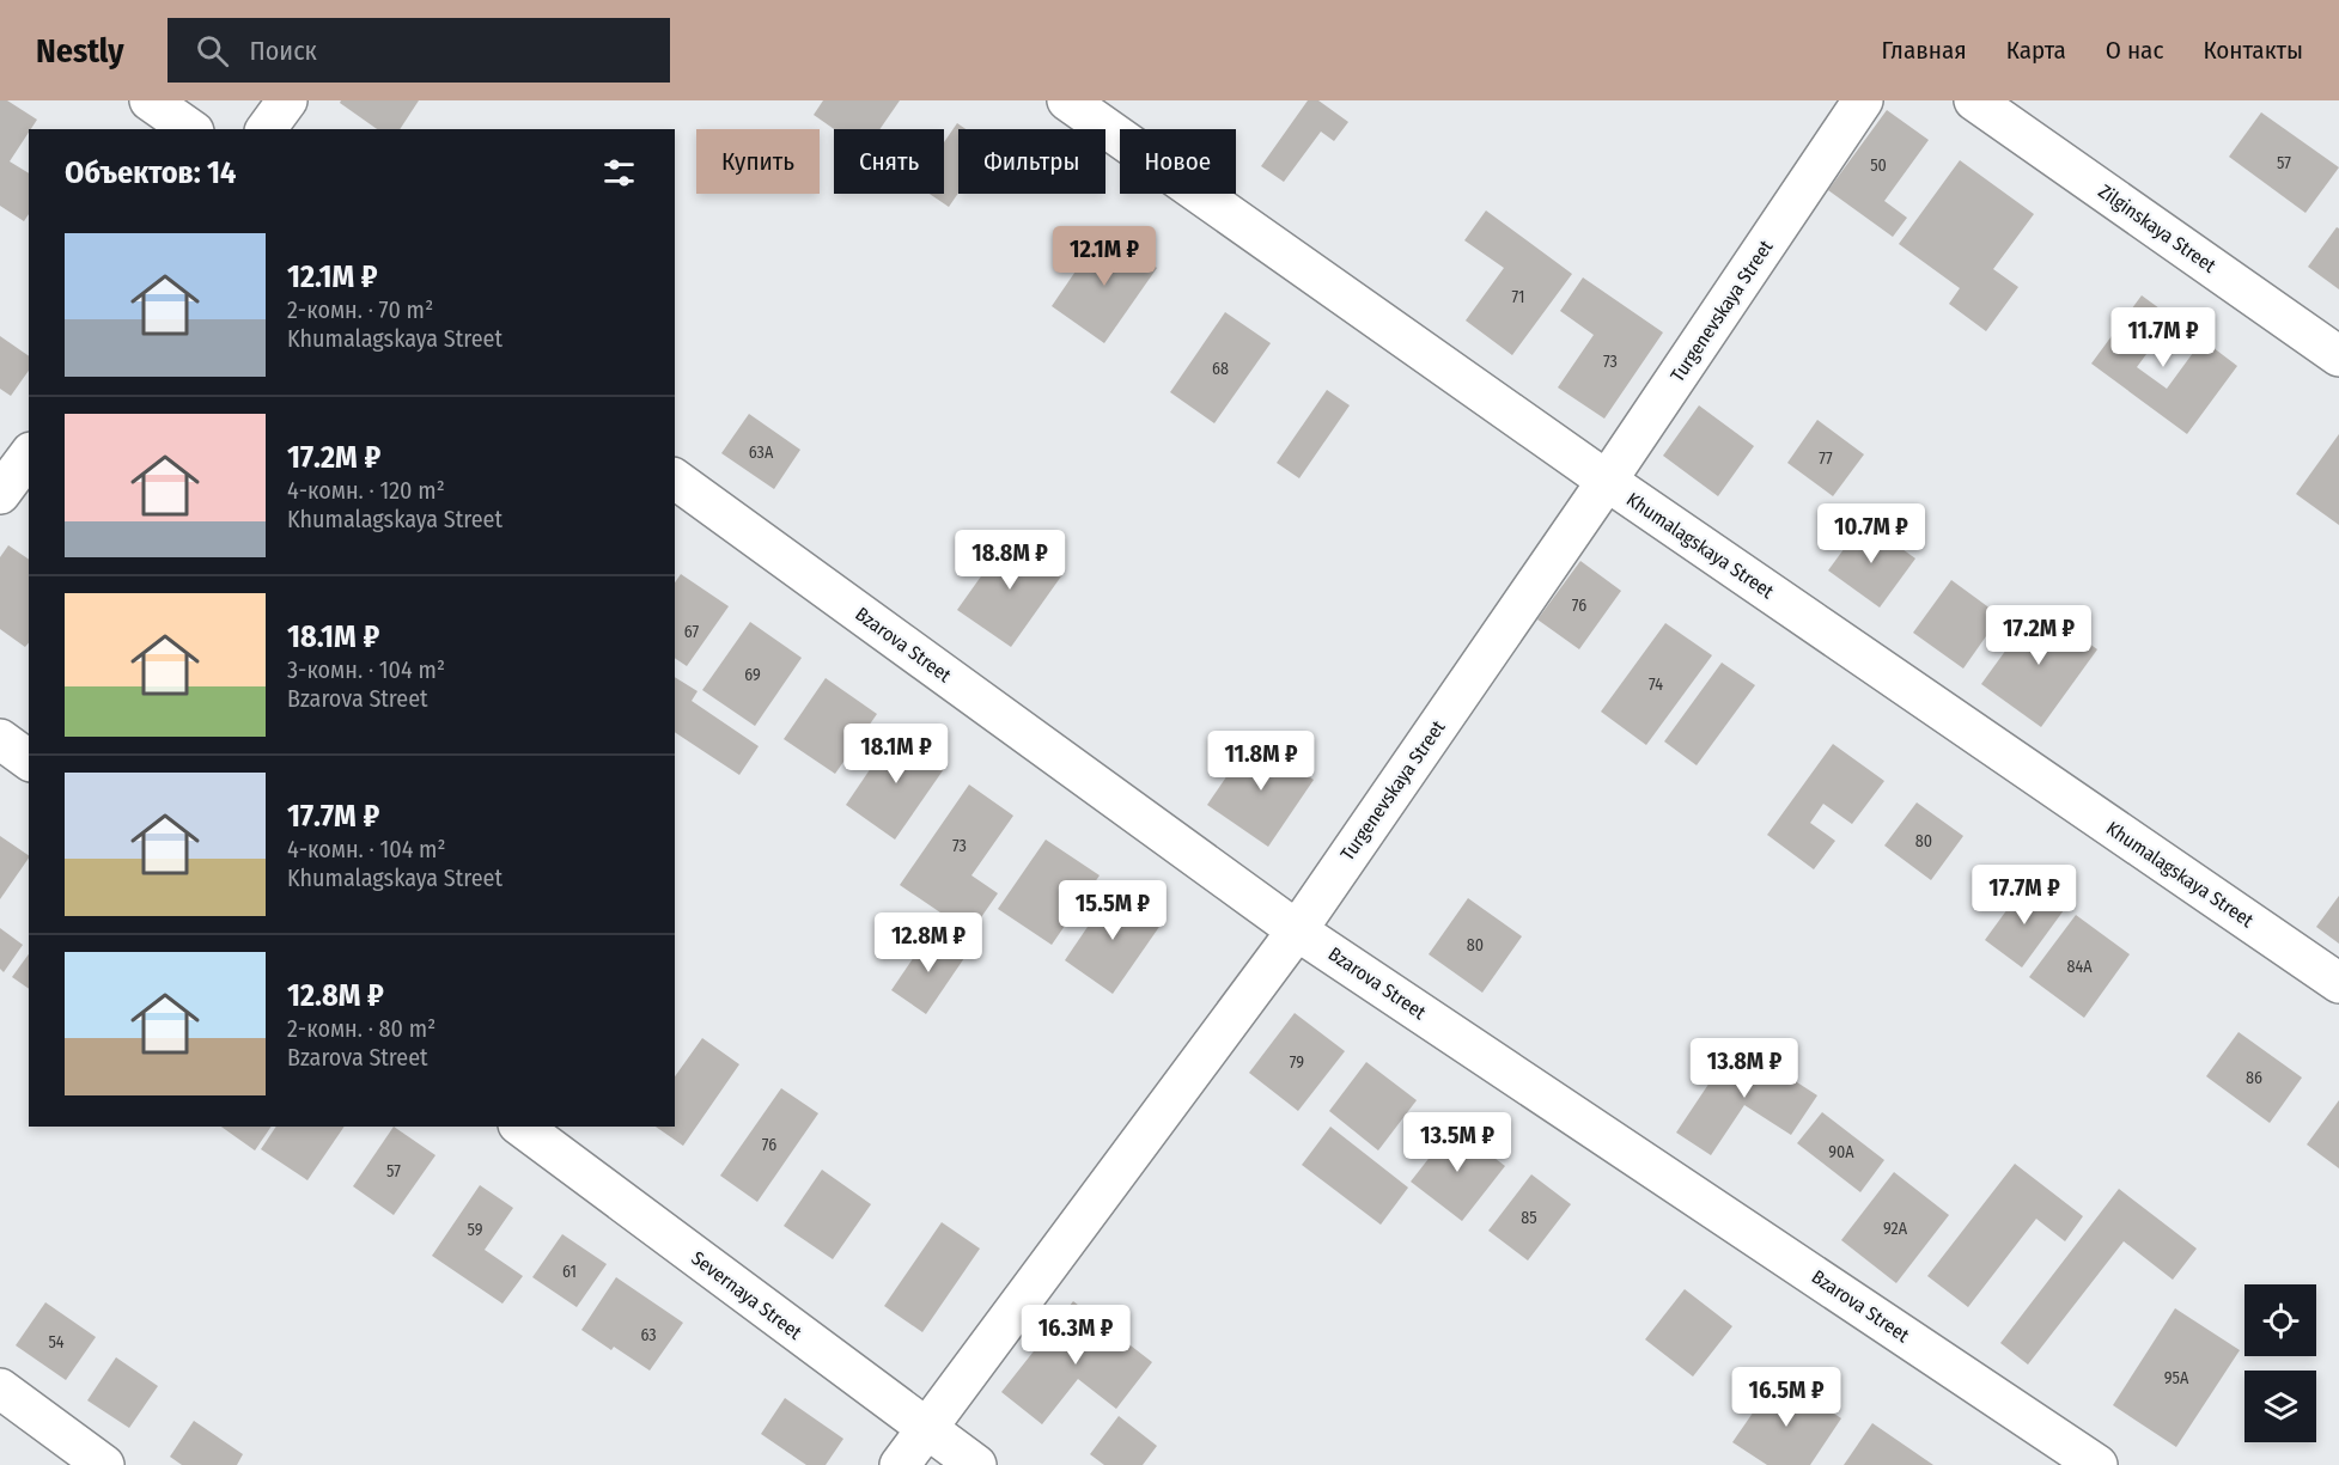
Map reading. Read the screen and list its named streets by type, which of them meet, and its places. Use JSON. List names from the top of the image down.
{
  "streets": {
    "street": [
      "Zilginskaya Street",
      "Turgenevskaya Street",
      "Khumalagskaya Street",
      "Bzarova Street",
      "Severnaya Street"
    ]
  },
  "crossings": [
    ["Turgenevskaya Street", "Khumalagskaya Street"],
    ["Turgenevskaya Street", "Bzarova Street"],
    ["Turgenevskaya Street", "Severnaya Street"]
  ],
  "house_numbers": [
    "57",
    "50",
    "71",
    "73",
    "68",
    "63А",
    "77",
    "76",
    "67",
    "69",
    "74",
    "80",
    "73",
    "80",
    "84А",
    "79",
    "86",
    "76",
    "90А",
    "57",
    "85",
    "92А",
    "59",
    "61",
    "63",
    "54",
    "95А"
  ],
  "page": {
    "header": "Nestly",
    "search": "Поиск",
    "nav": [
      "Главная",
      "Карта",
      "О нас",
      "Контакты"
    ],
    "chip": [
      "Купить",
      "Снять",
      "Фильтры",
      "Новое"
    ],
    "heading": "Объектов: 14",
    "list": [
      {
        "name": "12.1M ₽",
        "note": "2-комн. · 70 m² · Khumalagskaya Street"
      },
      {
        "name": "17.2M ₽",
        "note": "4-комн. · 120 m² · Khumalagskaya Street"
      },
      {
        "name": "18.1M ₽",
        "note": "3-комн. · 104 m² · Bzarova Street"
      },
      {
        "name": "17.7M ₽",
        "note": "4-комн. · 104 m² · Khumalagskaya Street"
      },
      {
        "name": "12.8M ₽",
        "note": "2-комн. · 80 m² · Bzarova Street"
      }
    ],
    "price": [
      "12.1M ₽",
      "11.7M ₽",
      "10.7M ₽",
      "18.8M ₽",
      "17.2M ₽",
      "18.1M ₽",
      "11.8M ₽",
      "17.7M ₽",
      "15.5M ₽",
      "12.8M ₽",
      "13.8M ₽",
      "13.5M ₽",
      "16.3M ₽",
      "16.5M ₽"
    ]
  }
}
